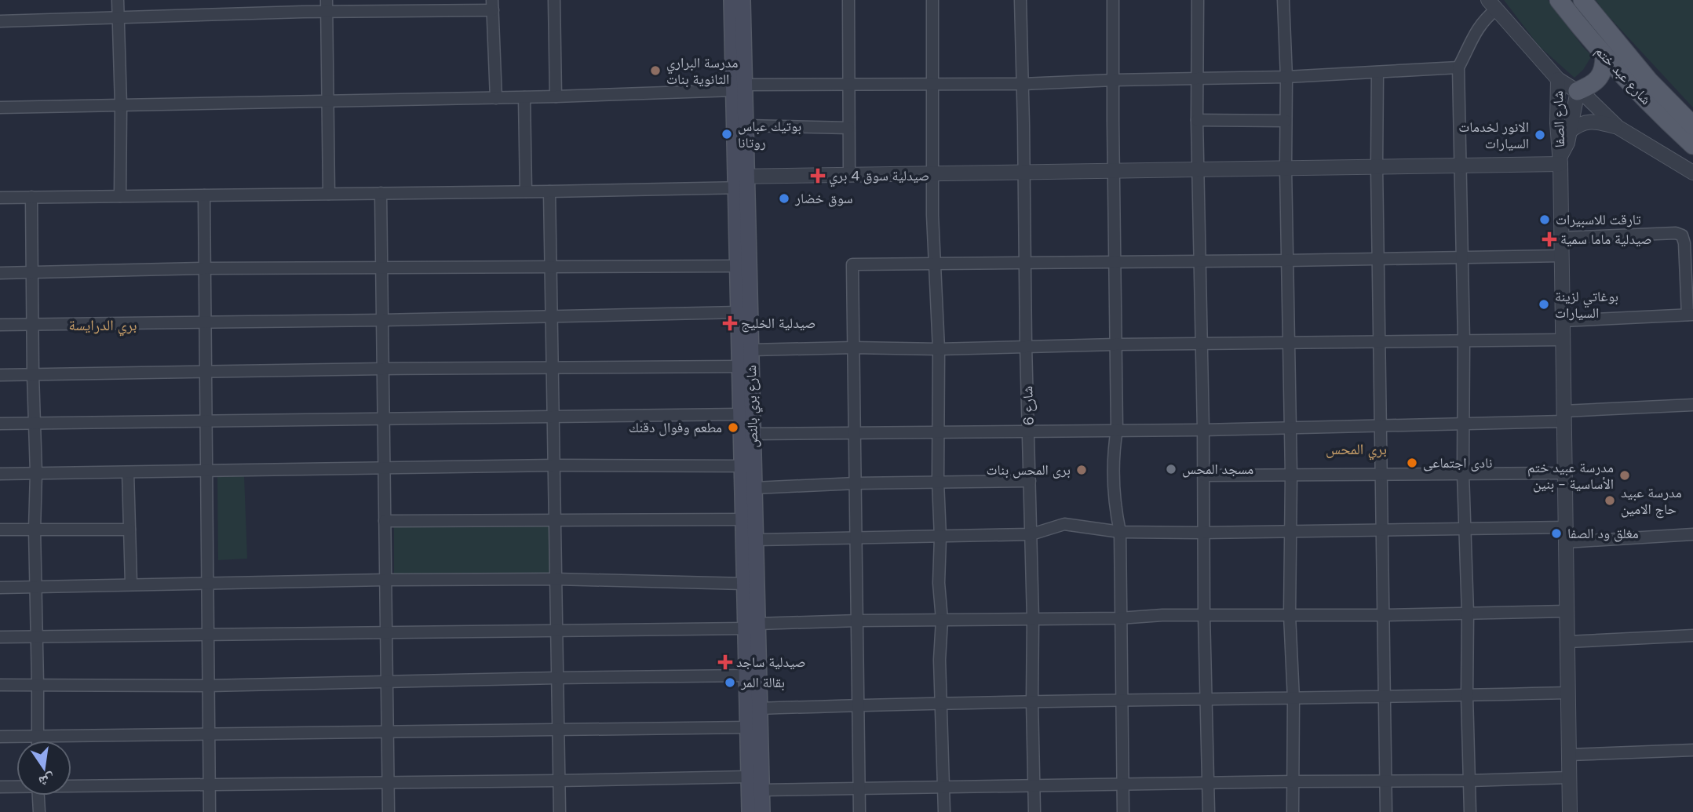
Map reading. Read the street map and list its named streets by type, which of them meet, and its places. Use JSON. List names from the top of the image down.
{
  "streets": {
    "main road": ["شارع عبد ختم", "شارع بري بالنص"],
    "street": ["شارع الصفا", "شارع 6"]
  },
  "districts": ["بري الدرايسة", "بري المحس"],
  "places": {
    "other": [
      "مدرسة البراري الثانوية بنات",
      "بوتيك عباس روتانا",
      "الانور لخدمات السيارات",
      "سوق خضار",
      "تارقت للاسبيرات",
      "بوغاتي لزينة السيارات",
      "مطعم وفوال دقنك",
      "نادى اجتماعى",
      "مسجد المحس",
      "برى المحس بنات",
      "مدرسة عبيد ختم الأساسية - بنين",
      "مدرسة عبيد حاج الامين",
      "مغلق ود الصفا",
      "بقالة المر"
    ],
    "health": [
      "صيدلية سوق 4 بري",
      "صيدلية ماما سمية",
      "صيدلية الخليج",
      "صيدلية ساجد"
    ]
  },
  "north": "bottom"
}
